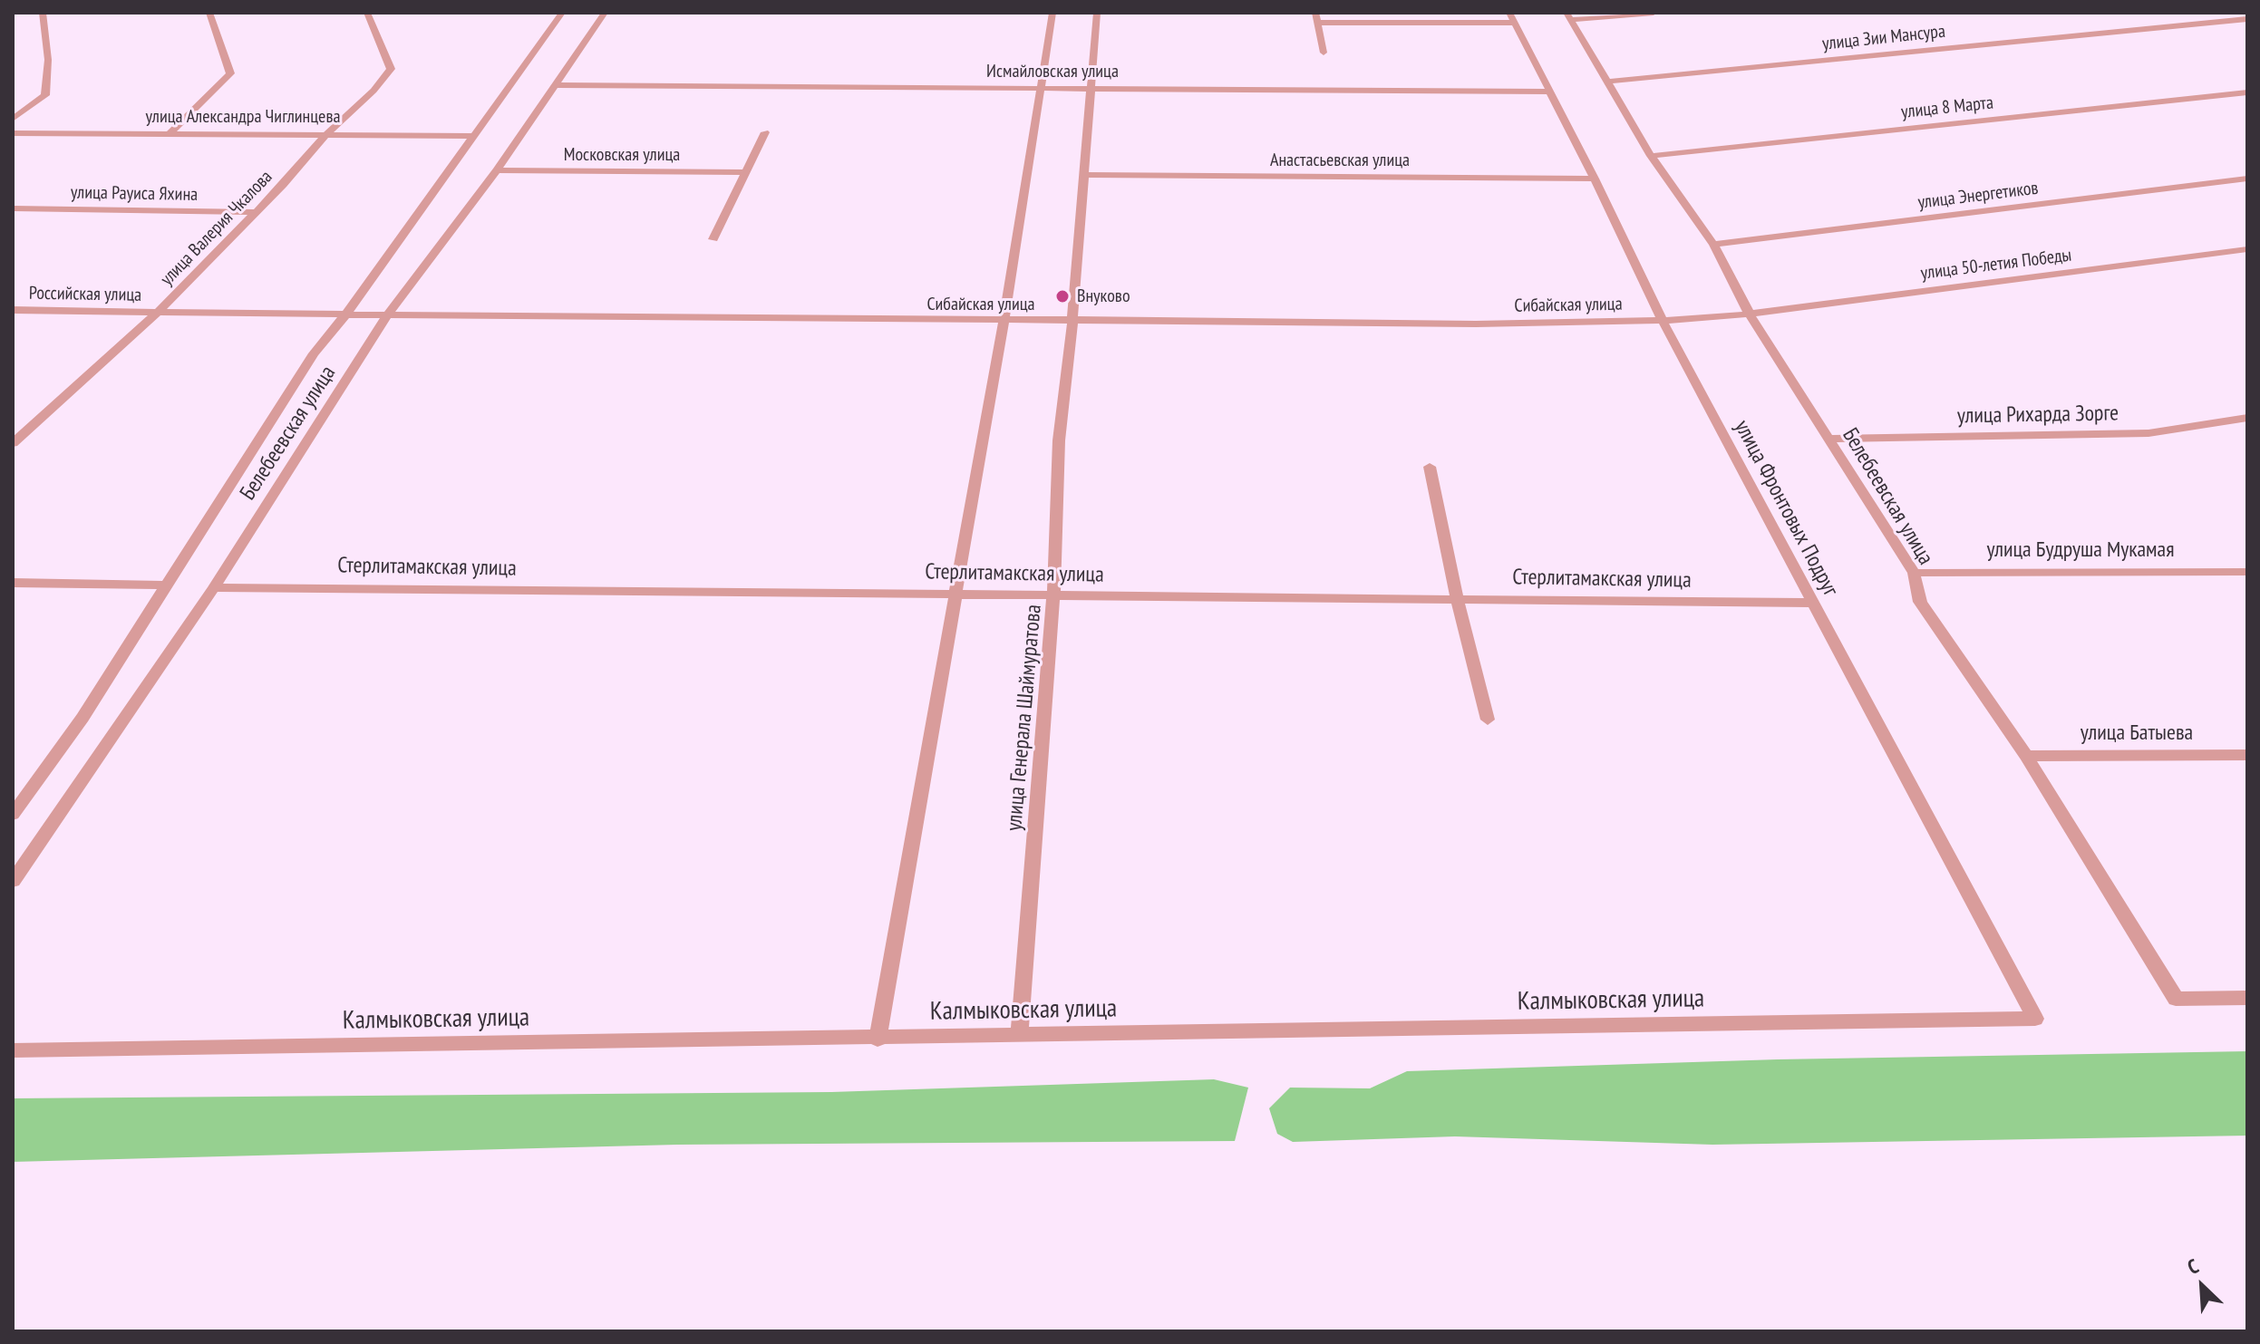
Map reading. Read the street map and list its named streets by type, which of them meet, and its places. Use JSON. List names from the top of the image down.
{
  "streets": {
    "street": [
      "улица Зии Мансура",
      "Исмайловская улица",
      "улица 8 Марта",
      "улица Александра Чиглинцева",
      "Московская улица",
      "Анастасьевская улица",
      "улица Рауиса Яхина",
      "улица Энергетиков",
      "улица Валерия Чкалова",
      "улица 50-летия Победы",
      "Российская улица",
      "Сибайская улица",
      "улица Рихарда Зорге",
      "Белебеевская улица",
      "улица Фронтовых Подруг",
      "улица Будруша Мукамая",
      "Стерлитамакская улица",
      "улица Генерала Шаймуратова",
      "улица Батыева",
      "Калмыковская улица"
    ]
  },
  "crossings": [
    ["улица Зии Мансура", "Белебеевская улица"],
    ["Исмайловская улица", "Белебеевская улица"],
    ["Исмайловская улица", "улица Фронтовых Подруг"],
    ["Исмайловская улица", "улица Генерала Шаймуратова"],
    ["улица 8 Марта", "Белебеевская улица"],
    ["улица Александра Чиглинцева", "улица Валерия Чкалова"],
    ["улица Александра Чиглинцева", "Белебеевская улица"],
    ["Московская улица", "Белебеевская улица"],
    ["Анастасьевская улица", "улица Фронтовых Подруг"],
    ["Анастасьевская улица", "улица Генерала Шаймуратова"],
    ["улица Рауиса Яхина", "улица Валерия Чкалова"],
    ["улица Энергетиков", "Белебеевская улица"],
    ["улица Валерия Чкалова", "Российская улица"],
    ["улица 50-летия Победы", "Сибайская улица"],
    ["улица 50-летия Победы", "Белебеевская улица"],
    ["Российская улица", "Сибайская улица"],
    ["Российская улица", "Белебеевская улица"],
    ["Сибайская улица", "Белебеевская улица"],
    ["Сибайская улица", "улица Фронтовых Подруг"],
    ["Сибайская улица", "улица Генерала Шаймуратова"],
    ["улица Рихарда Зорге", "Белебеевская улица"],
    ["Белебеевская улица", "улица Будруша Мукамая"],
    ["Белебеевская улица", "Стерлитамакская улица"],
    ["Белебеевская улица", "улица Батыева"],
    ["улица Фронтовых Подруг", "Стерлитамакская улица"],
    ["улица Фронтовых Подруг", "Калмыковская улица"],
    ["Стерлитамакская улица", "улица Генерала Шаймуратова"],
    ["улица Генерала Шаймуратова", "Калмыковская улица"]
  ],
  "places": ["Внуково"],
  "north": "top left"
}
